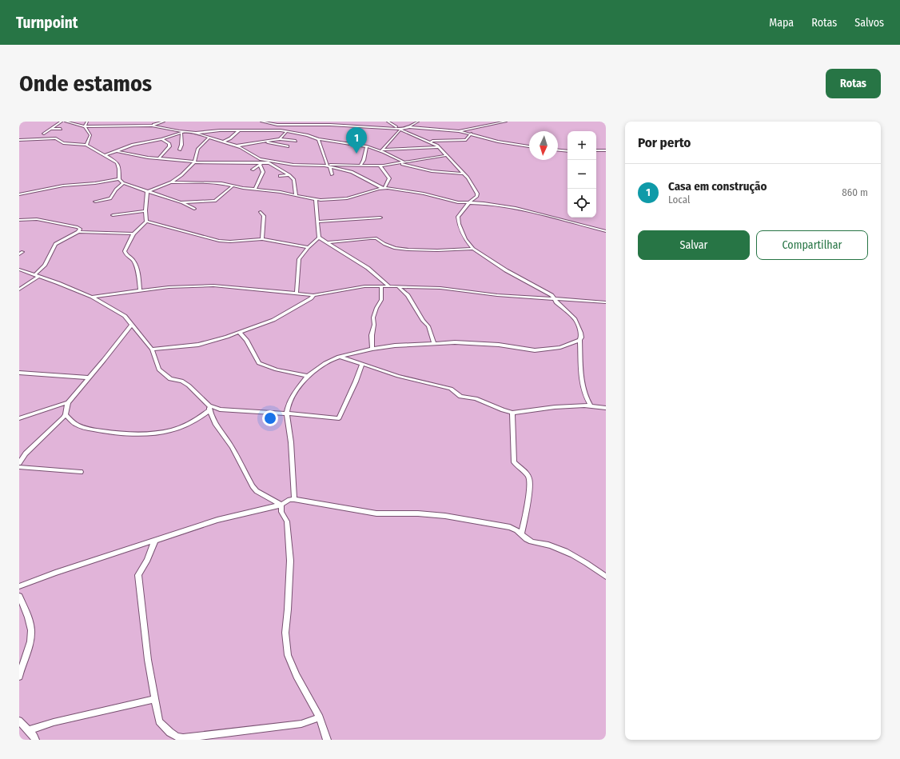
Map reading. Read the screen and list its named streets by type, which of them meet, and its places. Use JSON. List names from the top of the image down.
{
  "north": "bottom",
  "page": {
    "header": "Turnpoint",
    "nav": ["Mapa", "Rotas", "Salvos"],
    "buttons": [
      "Rotas",
      ["Salvar", "Compartilhar"]
    ],
    "title": "Onde estamos",
    "heading": "Por perto",
    "pins": "1",
    "map_buttons": ["+", "−"],
    "list": [
      {
        "mark": "1",
        "name": "Casa em construção",
        "note": "Local",
        "value": "860 m"
      }
    ]
  }
}
